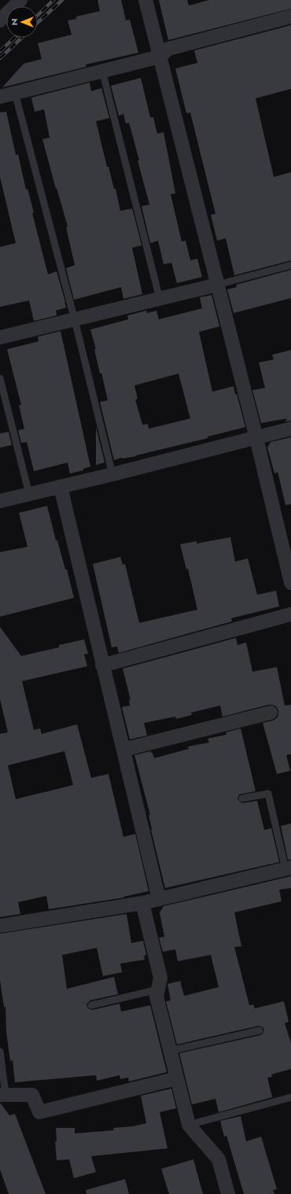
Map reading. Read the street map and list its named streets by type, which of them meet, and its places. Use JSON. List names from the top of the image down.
{
  "north": "left"
}
